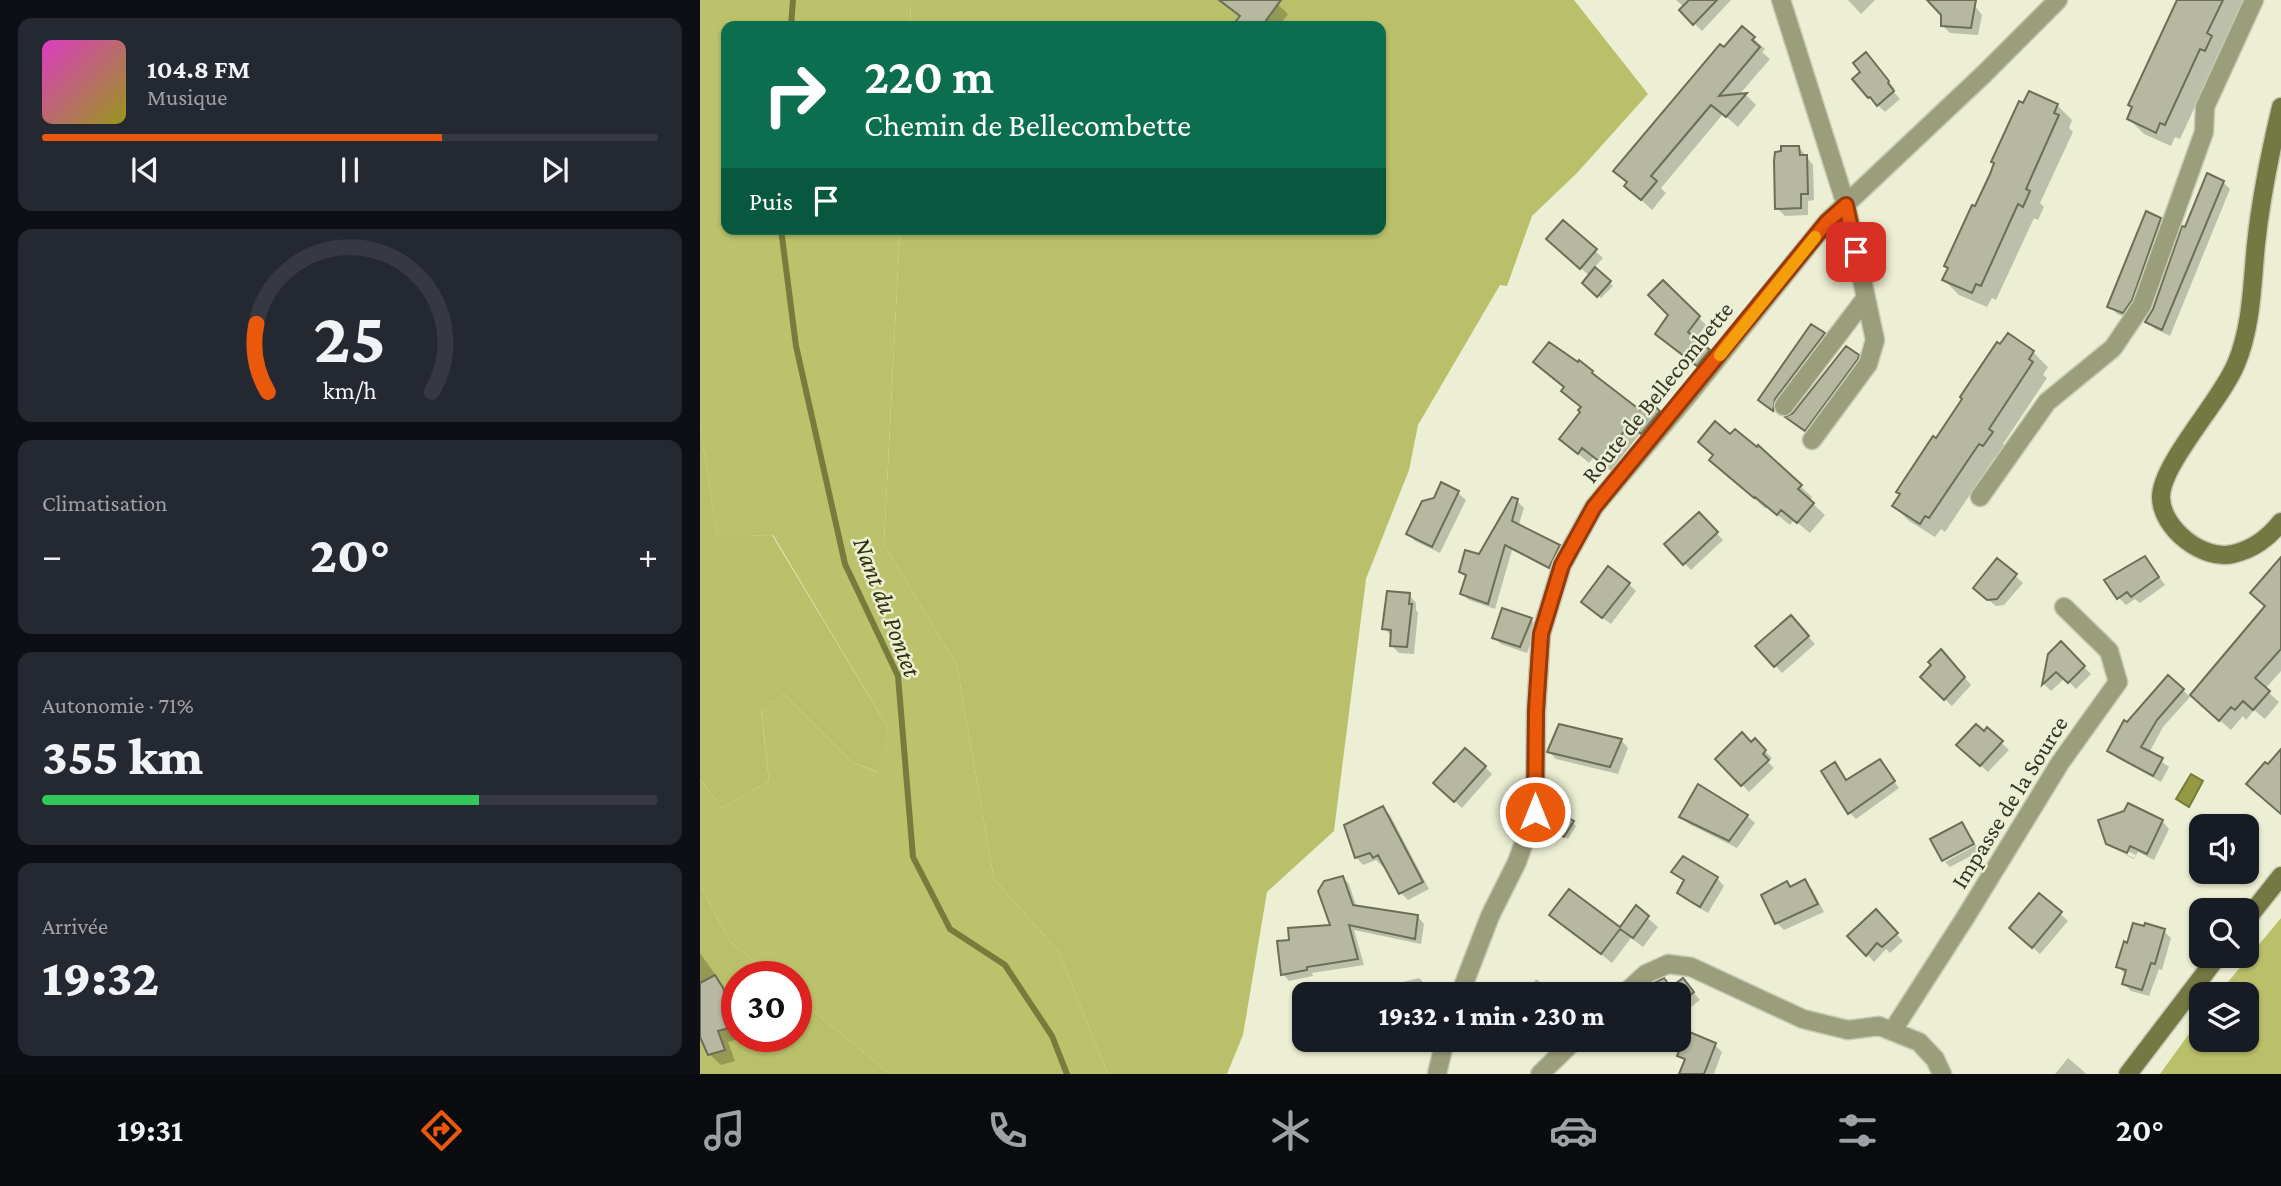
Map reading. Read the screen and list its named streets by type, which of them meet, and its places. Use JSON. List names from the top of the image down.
{
  "streets": {
    "street": ["Route de Bellecombette", "Impasse de la Source"]
  },
  "water": ["Nant du Pontet"],
  "page": {
    "turn": ["220 m", "Chemin de Bellecombette"],
    "song": ["104.8 FM", "Musique"],
    "then": "Puis",
    "tile": [
      "Climatisation",
      ["Autonomie · 71%", "355 km"],
      ["Arrivée", "19:32"]
    ],
    "heat": ["−", "20°", "+"],
    "limit": "30",
    "trip": "19:32 · 1 min · 230 m",
    "tabs": ["19:31", "20°"],
    "gauge": ["25", "km/h"]
  }
}
